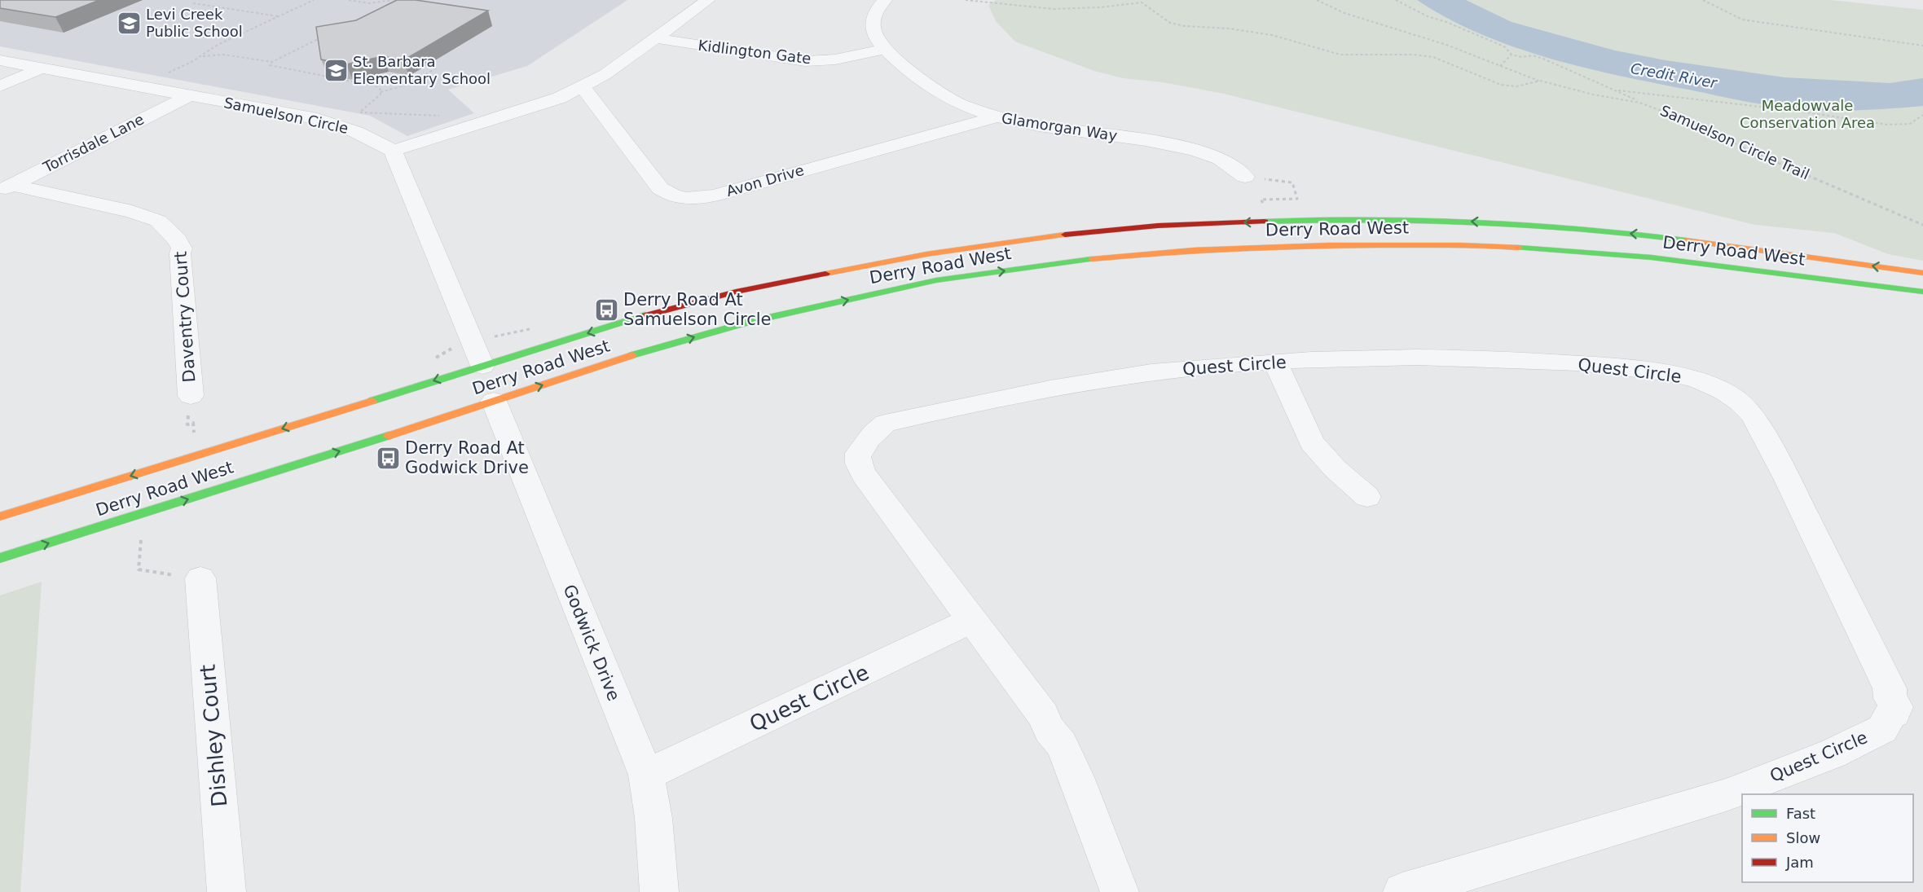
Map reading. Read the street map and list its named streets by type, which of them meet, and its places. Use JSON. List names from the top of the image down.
{
  "streets": {
    "main road": ["Derry Road West"],
    "street": [
      "Kidlington Gate",
      "Samuelson Circle",
      "Glamorgan Way",
      "Torrisdale Lane",
      "Avon Drive",
      "Daventry Court",
      "Quest Circle",
      "Godwick Drive",
      "Dishley Court"
    ],
    "path": ["Samuelson Circle Trail"]
  },
  "crossings": [
    ["Kidlington Gate", "Glamorgan Way"],
    ["Samuelson Circle", "Torrisdale Lane"],
    ["Glamorgan Way", "Avon Drive"],
    ["Torrisdale Lane", "Daventry Court"],
    ["Derry Road West", "Godwick Drive"],
    ["Quest Circle", "Godwick Drive"]
  ],
  "water": ["Credit River"],
  "parks": ["Meadowvale Conservation Area"],
  "places": {
    "school or university": ["Levi Creek Public School", "St. Barbara Elementary School"],
    "bus stop": ["Derry Road At Samuelson Circle", "Derry Road At Godwick Drive"]
  },
  "legend": ["Fast", "Slow", "Jam"]
}
